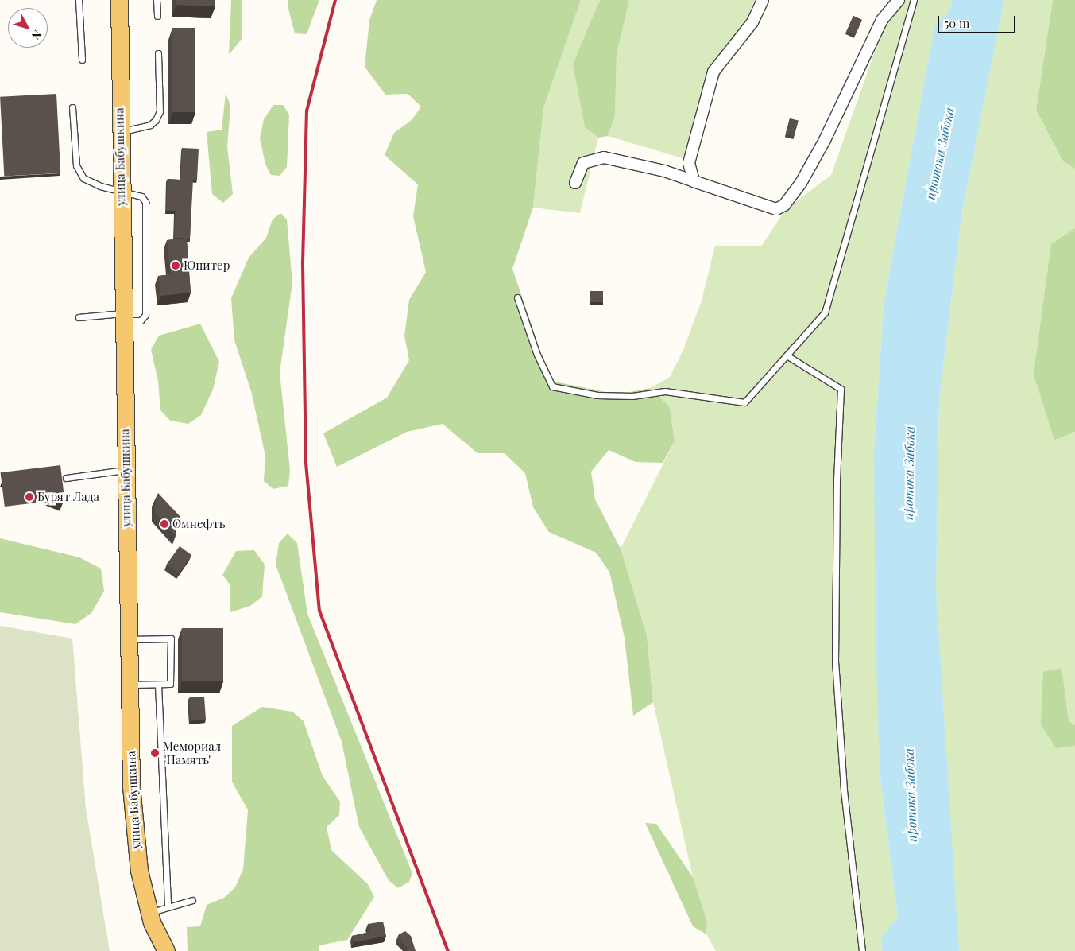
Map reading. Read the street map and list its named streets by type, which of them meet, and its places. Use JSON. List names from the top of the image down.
{
  "streets": {
    "main road": ["улица Бабушкина"]
  },
  "water": ["протока Забока"],
  "places": [
    "Юпитер",
    "Бурят Лада",
    "Омнефть",
    "Мемориал \"Память\""
  ],
  "scale_bar": "50 m",
  "north": "bottom right"
}
